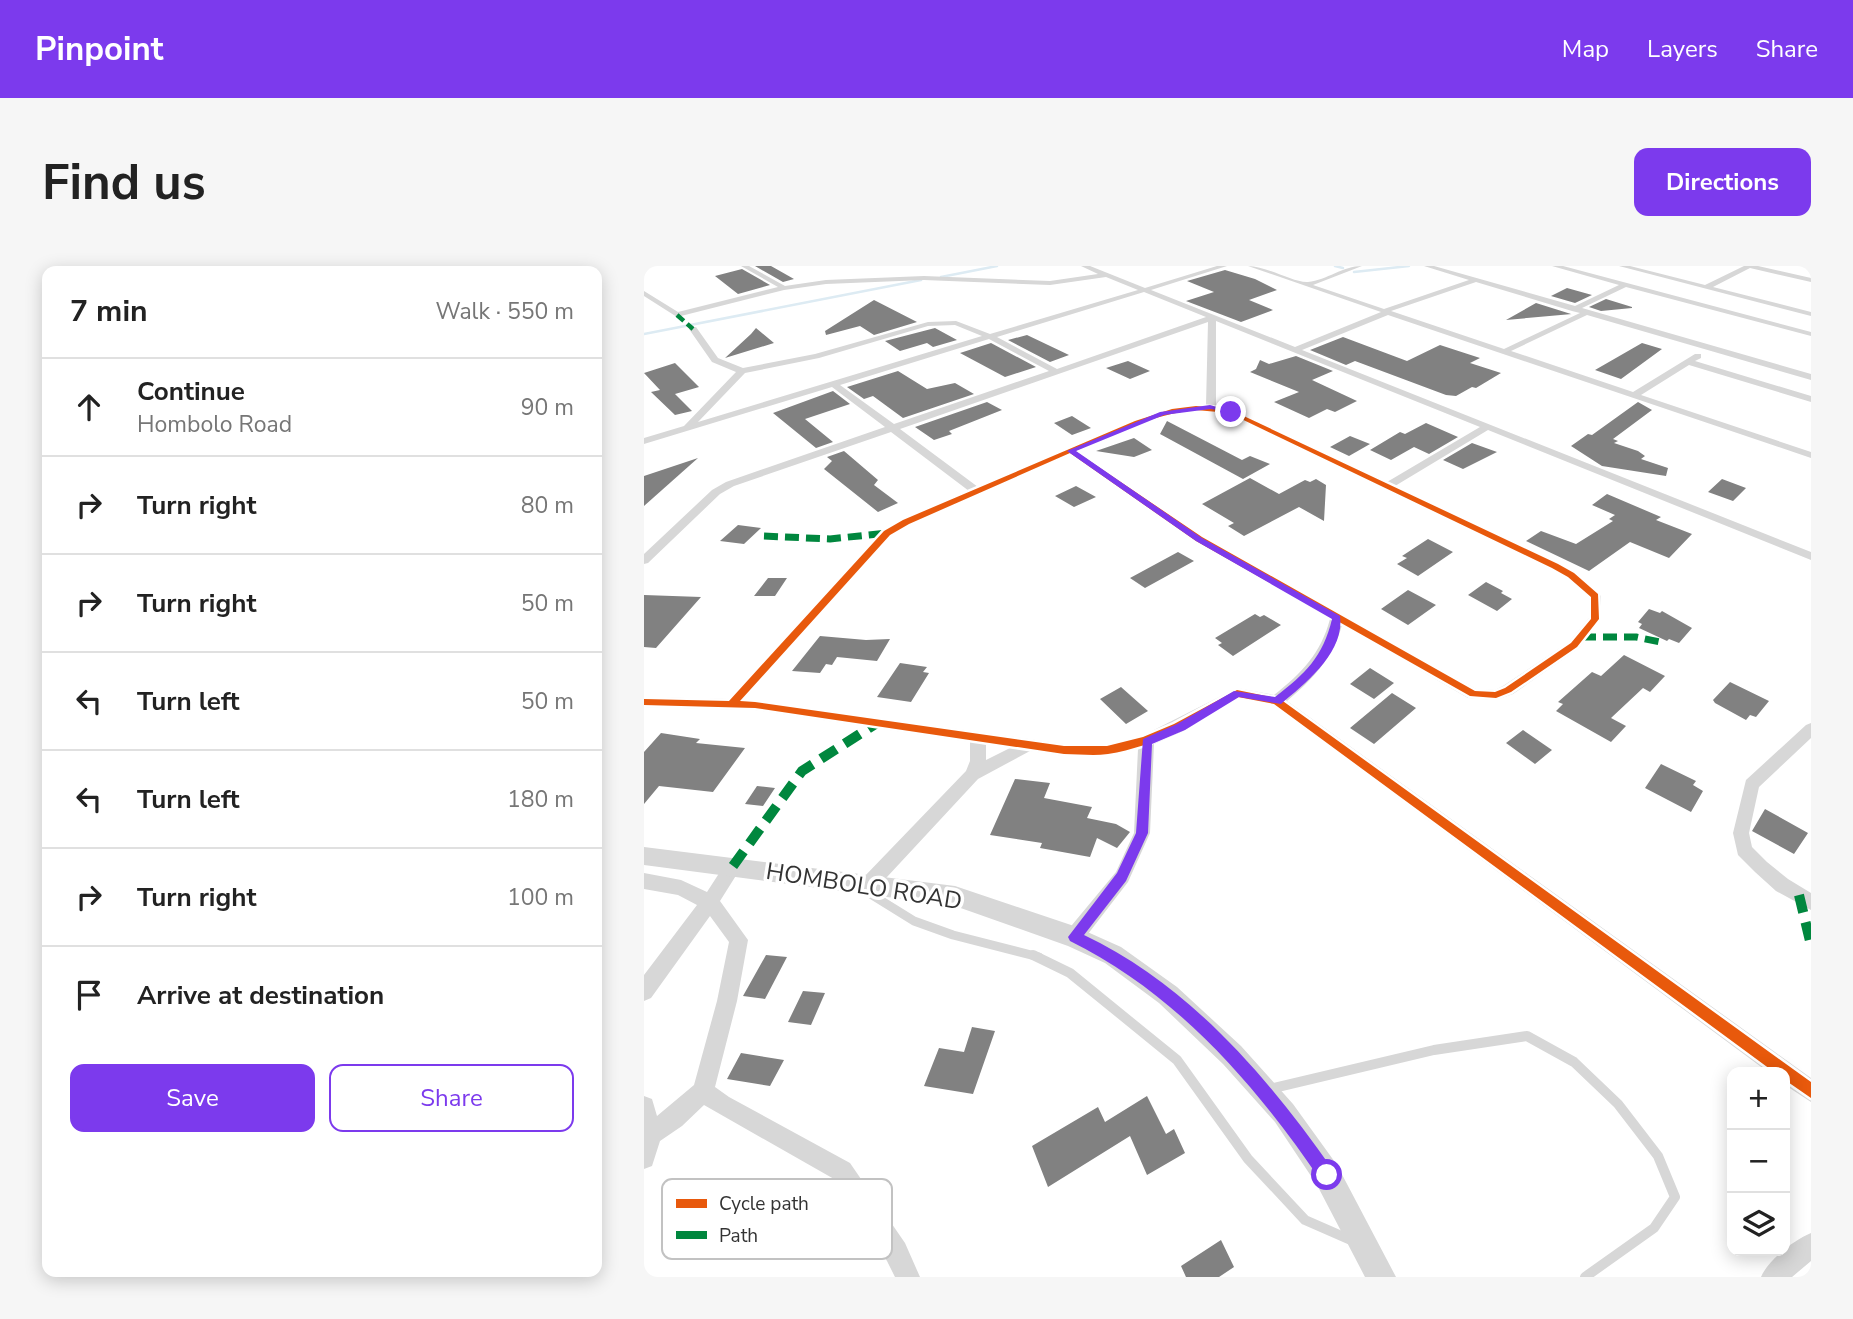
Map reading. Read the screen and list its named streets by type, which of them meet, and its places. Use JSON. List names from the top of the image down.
{
  "streets": {
    "street": ["HOMBOLO ROAD"]
  },
  "legend": ["Cycle path", "Path"],
  "page": {
    "header": "Pinpoint",
    "nav": ["Map", "Layers", "Share"],
    "buttons": [
      "Directions",
      ["Save", "Share"]
    ],
    "title": "Find us",
    "heading": ["7 min", "Walk · 550 m"],
    "list": [
      ["Continue", "Hombolo Road", "90 m"],
      ["Turn right", "80 m"],
      ["Turn right", "50 m"],
      ["Turn left", "50 m"],
      ["Turn left", "180 m"],
      ["Turn right", "100 m"],
      "Arrive at destination"
    ],
    "map_buttons": ["+", "−"]
  }
}
